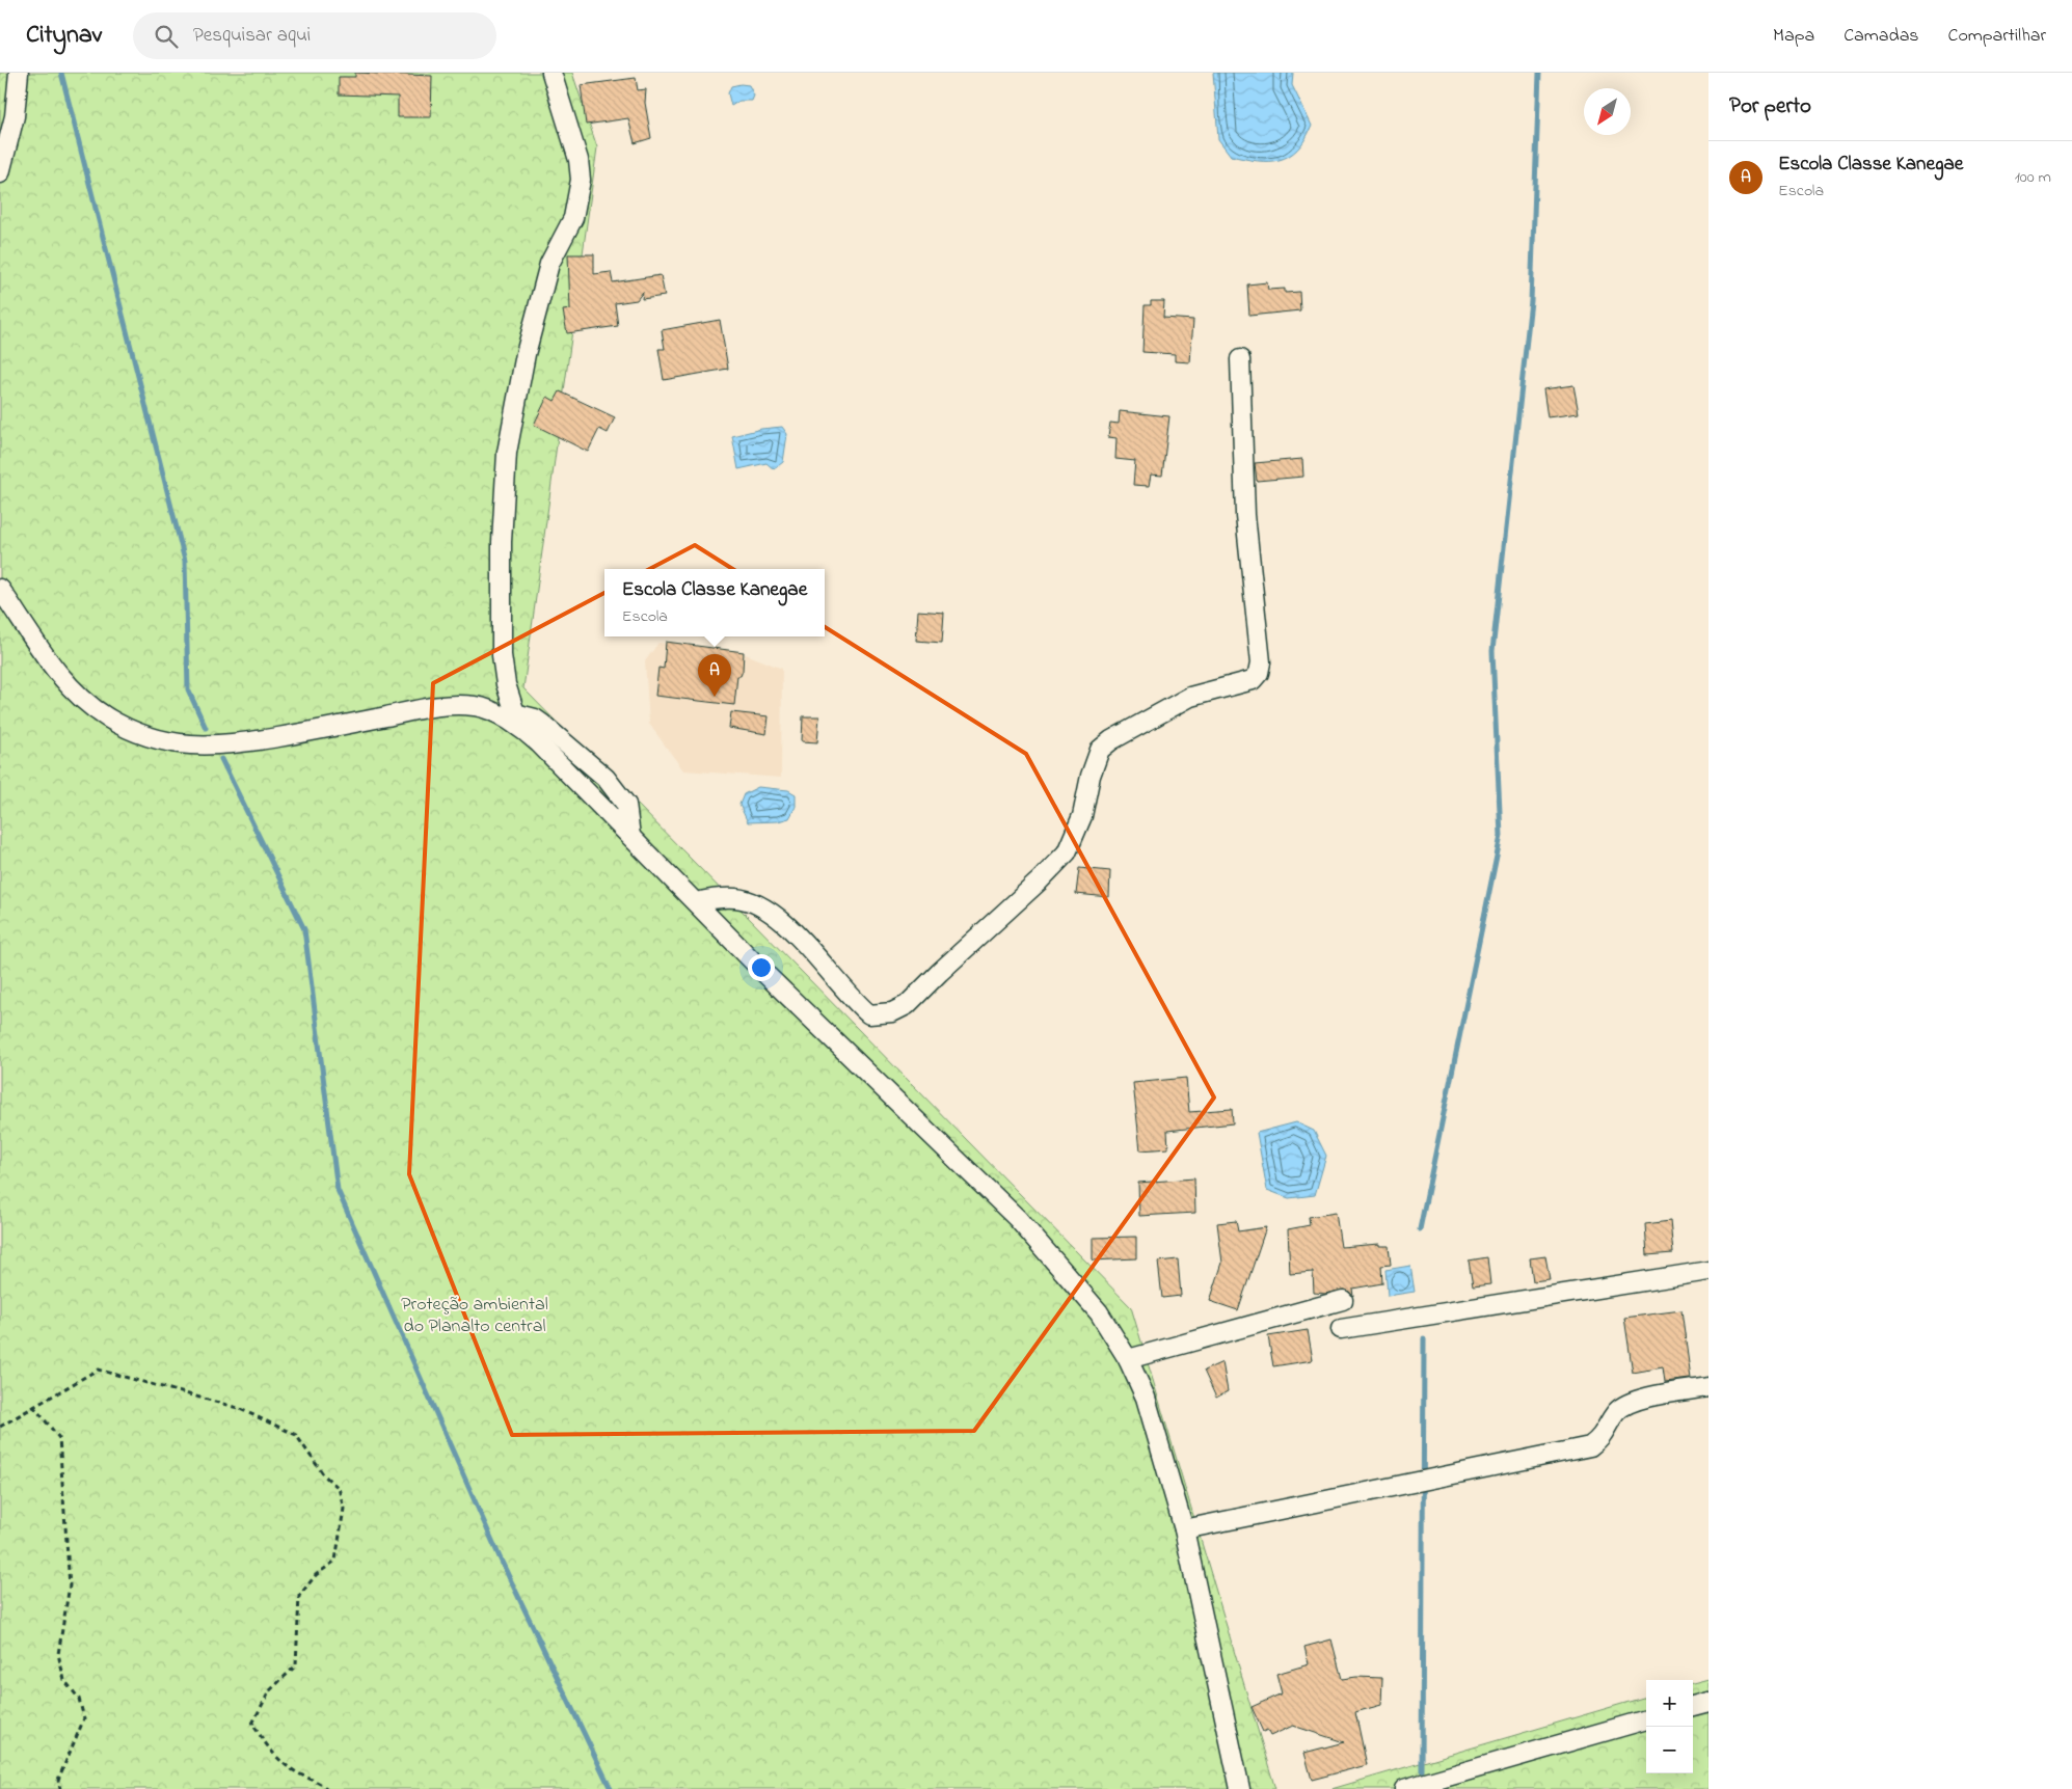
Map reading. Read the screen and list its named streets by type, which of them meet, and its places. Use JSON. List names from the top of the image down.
{
  "parks": ["Proteção ambiental do Planalto central"],
  "north": "bottom left",
  "page": {
    "header": "Citynav",
    "search": "Pesquisar aqui",
    "nav": ["Mapa", "Camadas", "Compartilhar"],
    "heading": "Por perto",
    "list": [
      {
        "mark": "A",
        "name": "Escola Classe Kanegae",
        "note": "Escola",
        "value": "100 m"
      }
    ],
    "popup": ["Escola Classe Kanegae", "Escola"],
    "pins": "A",
    "map_buttons": ["+", "−"]
  }
}
